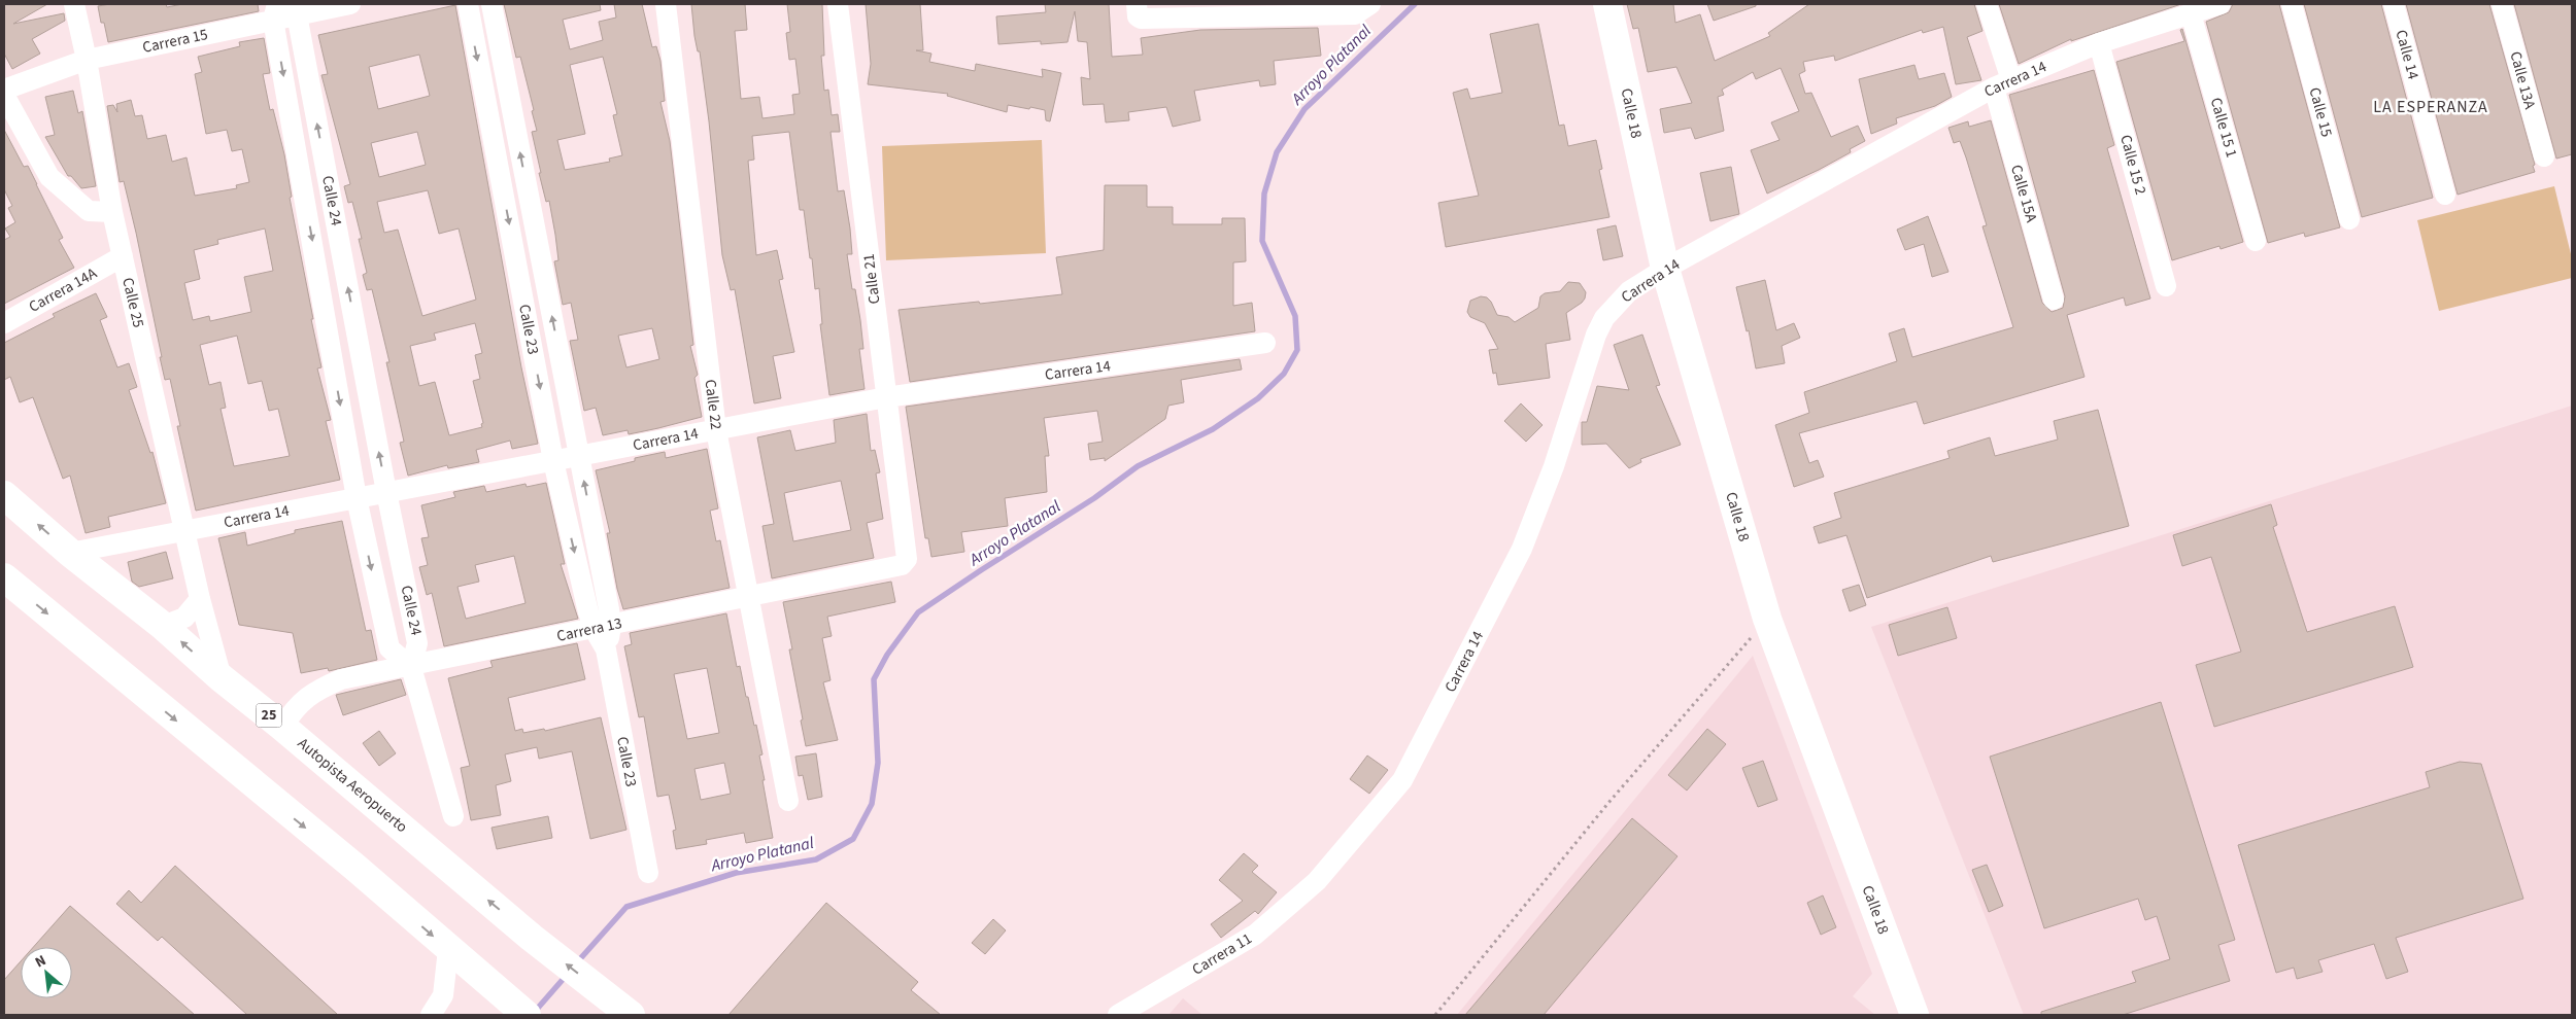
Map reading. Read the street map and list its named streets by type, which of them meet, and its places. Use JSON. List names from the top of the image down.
{
  "streets": {
    "main road": ["Calle 18", "25", "Autopista Aeropuerto"],
    "street": [
      "Carrera 15",
      "Calle 14",
      "Carrera 14",
      "Calle 13A",
      "Calle 15",
      "Calle 15 1",
      "Calle 15 2",
      "Calle 15A",
      "Calle 24",
      "Calle 21",
      "Carrera 14A",
      "Calle 25",
      "Calle 23",
      "Calle 22",
      "Carrera 13",
      "Carrera 11"
    ]
  },
  "crossings": [
    ["Carrera 15", "Calle 24"],
    ["Carrera 15", "Calle 25"],
    ["Carrera 14", "Calle 18"],
    ["Carrera 14", "Calle 15 1"],
    ["Carrera 14", "Calle 15 2"],
    ["Carrera 14", "Calle 15A"],
    ["Carrera 14", "Calle 24"],
    ["Carrera 14", "Calle 21"],
    ["Carrera 14", "Calle 25"],
    ["Carrera 14", "Calle 23"],
    ["Carrera 14", "Calle 22"],
    ["Carrera 14", "Autopista Aeropuerto"],
    ["Carrera 14", "Carrera 11"],
    ["Calle 24", "Carrera 13"],
    ["Calle 21", "Carrera 13"],
    ["Carrera 14A", "Calle 25"],
    ["Calle 25", "Autopista Aeropuerto"],
    ["Calle 23", "Carrera 13"],
    ["Calle 22", "Carrera 13"],
    ["Carrera 13", "Autopista Aeropuerto"]
  ],
  "districts": ["LA ESPERANZA"],
  "water": ["Arroyo Platanal"],
  "north": "top left"
}
